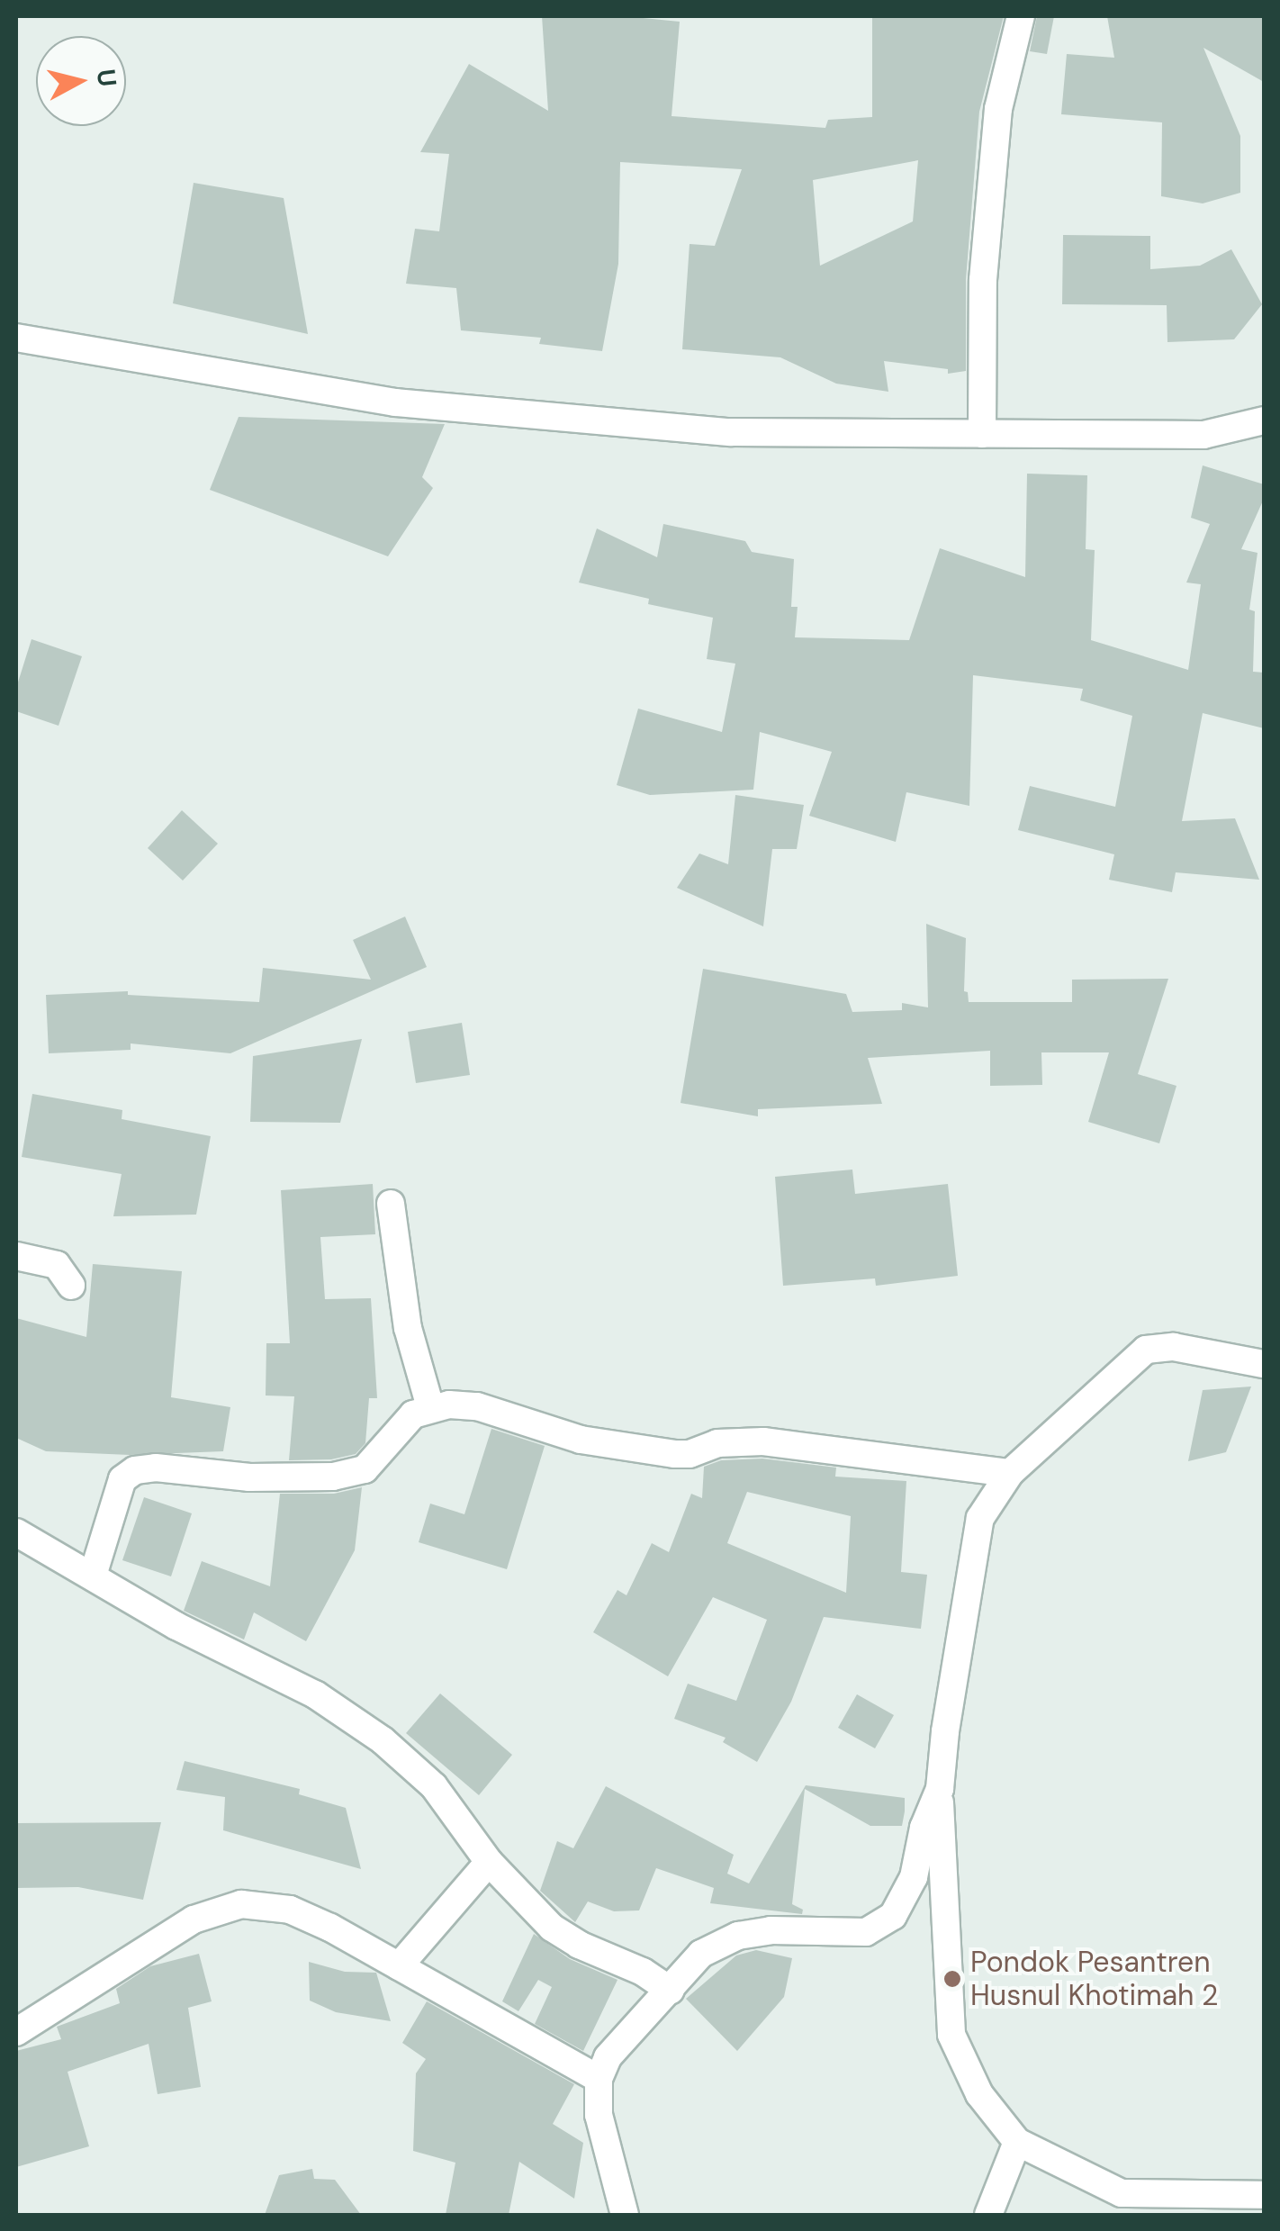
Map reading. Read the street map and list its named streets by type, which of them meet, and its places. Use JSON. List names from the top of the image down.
{
  "places": ["Pondok Pesantren Husnul Khotimah 2"],
  "north": "right"
}
